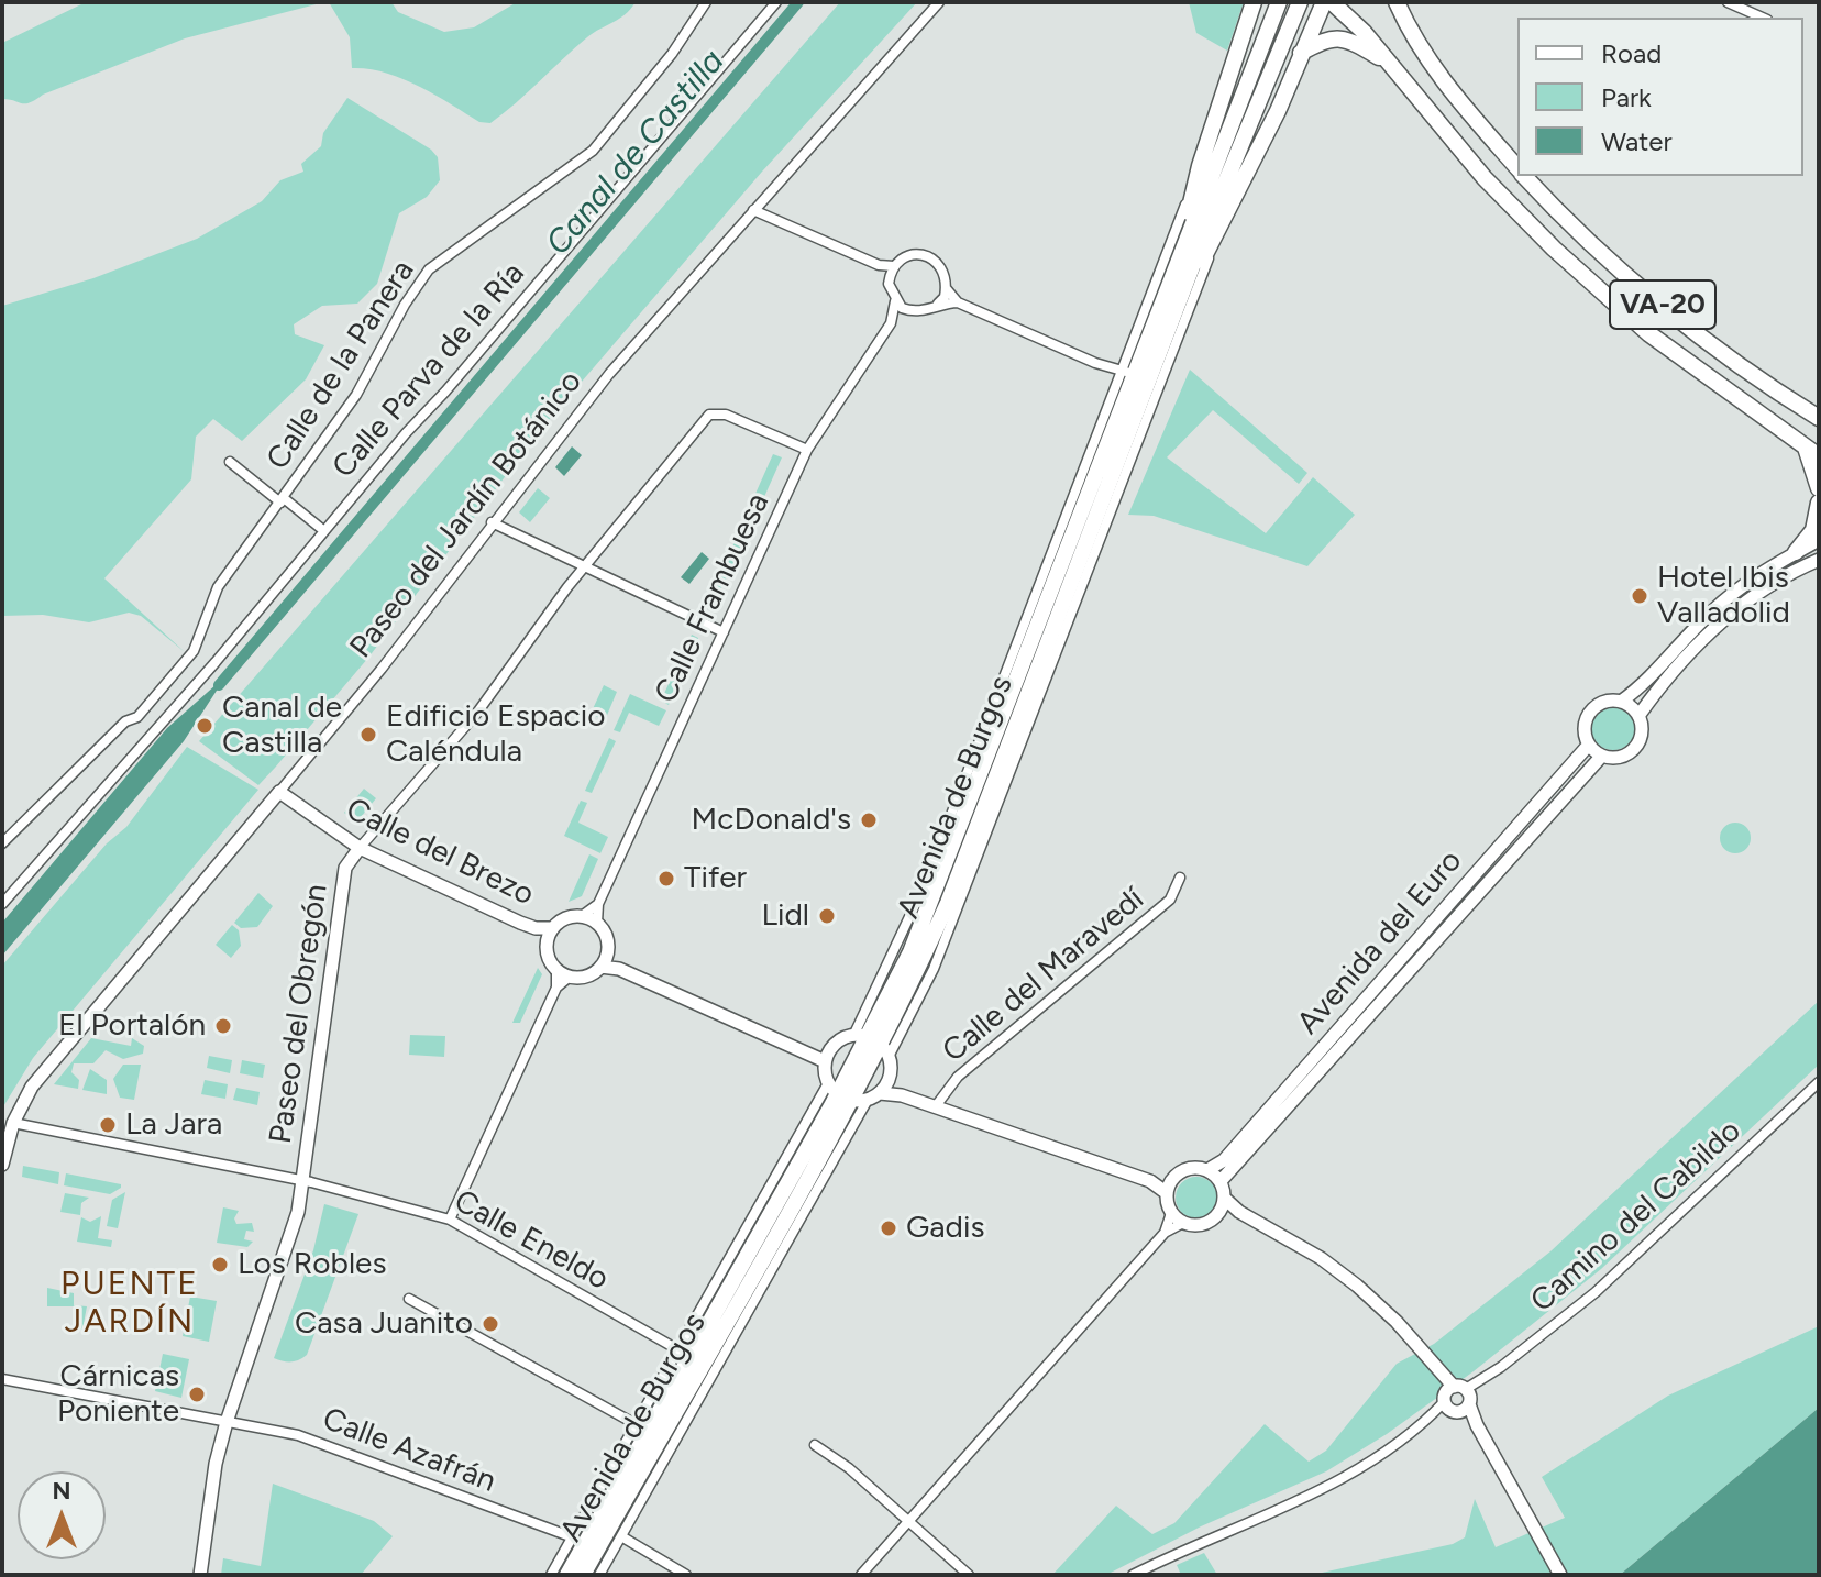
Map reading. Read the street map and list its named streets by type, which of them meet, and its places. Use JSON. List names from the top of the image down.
{
  "streets": {
    "highway": ["VA-20", "Avenida de Burgos"],
    "street": [
      "Calle de la Panera",
      "Calle Parva de la Ría",
      "Paseo del Jardín Botánico",
      "Calle Frambuesa",
      "Calle del Brezo",
      "Avenida del Euro",
      "Calle del Maravedí",
      "Paseo del Obregón",
      "Camino del Cabildo",
      "Calle Eneldo",
      "Calle Azafrán"
    ]
  },
  "crossings": [
    ["Paseo del Jardín Botánico", "Calle del Brezo"],
    ["Paseo del Jardín Botánico", "Calle Eneldo"],
    ["Calle Frambuesa", "Calle del Brezo"],
    ["Calle Frambuesa", "Paseo del Obregón"],
    ["Avenida de Burgos", "Calle Eneldo"],
    ["Avenida de Burgos", "Calle Azafrán"],
    ["Calle del Brezo", "Paseo del Obregón"],
    ["Paseo del Obregón", "Calle Eneldo"],
    ["Paseo del Obregón", "Calle Azafrán"]
  ],
  "districts": ["PUENTE JARDÍN"],
  "water": ["Canal de Castilla"],
  "places": [
    "Hotel Ibis Valladolid",
    "Canal de Castilla",
    "Edificio Espacio Caléndula",
    "McDonald's",
    "Tifer",
    "Lidl",
    "El Portalón",
    "La Jara",
    "Gadis",
    "Los Robles",
    "Casa Juanito",
    "Cárnicas Poniente"
  ],
  "legend": ["Road", "Park", "Water"],
  "north": "top"
}
